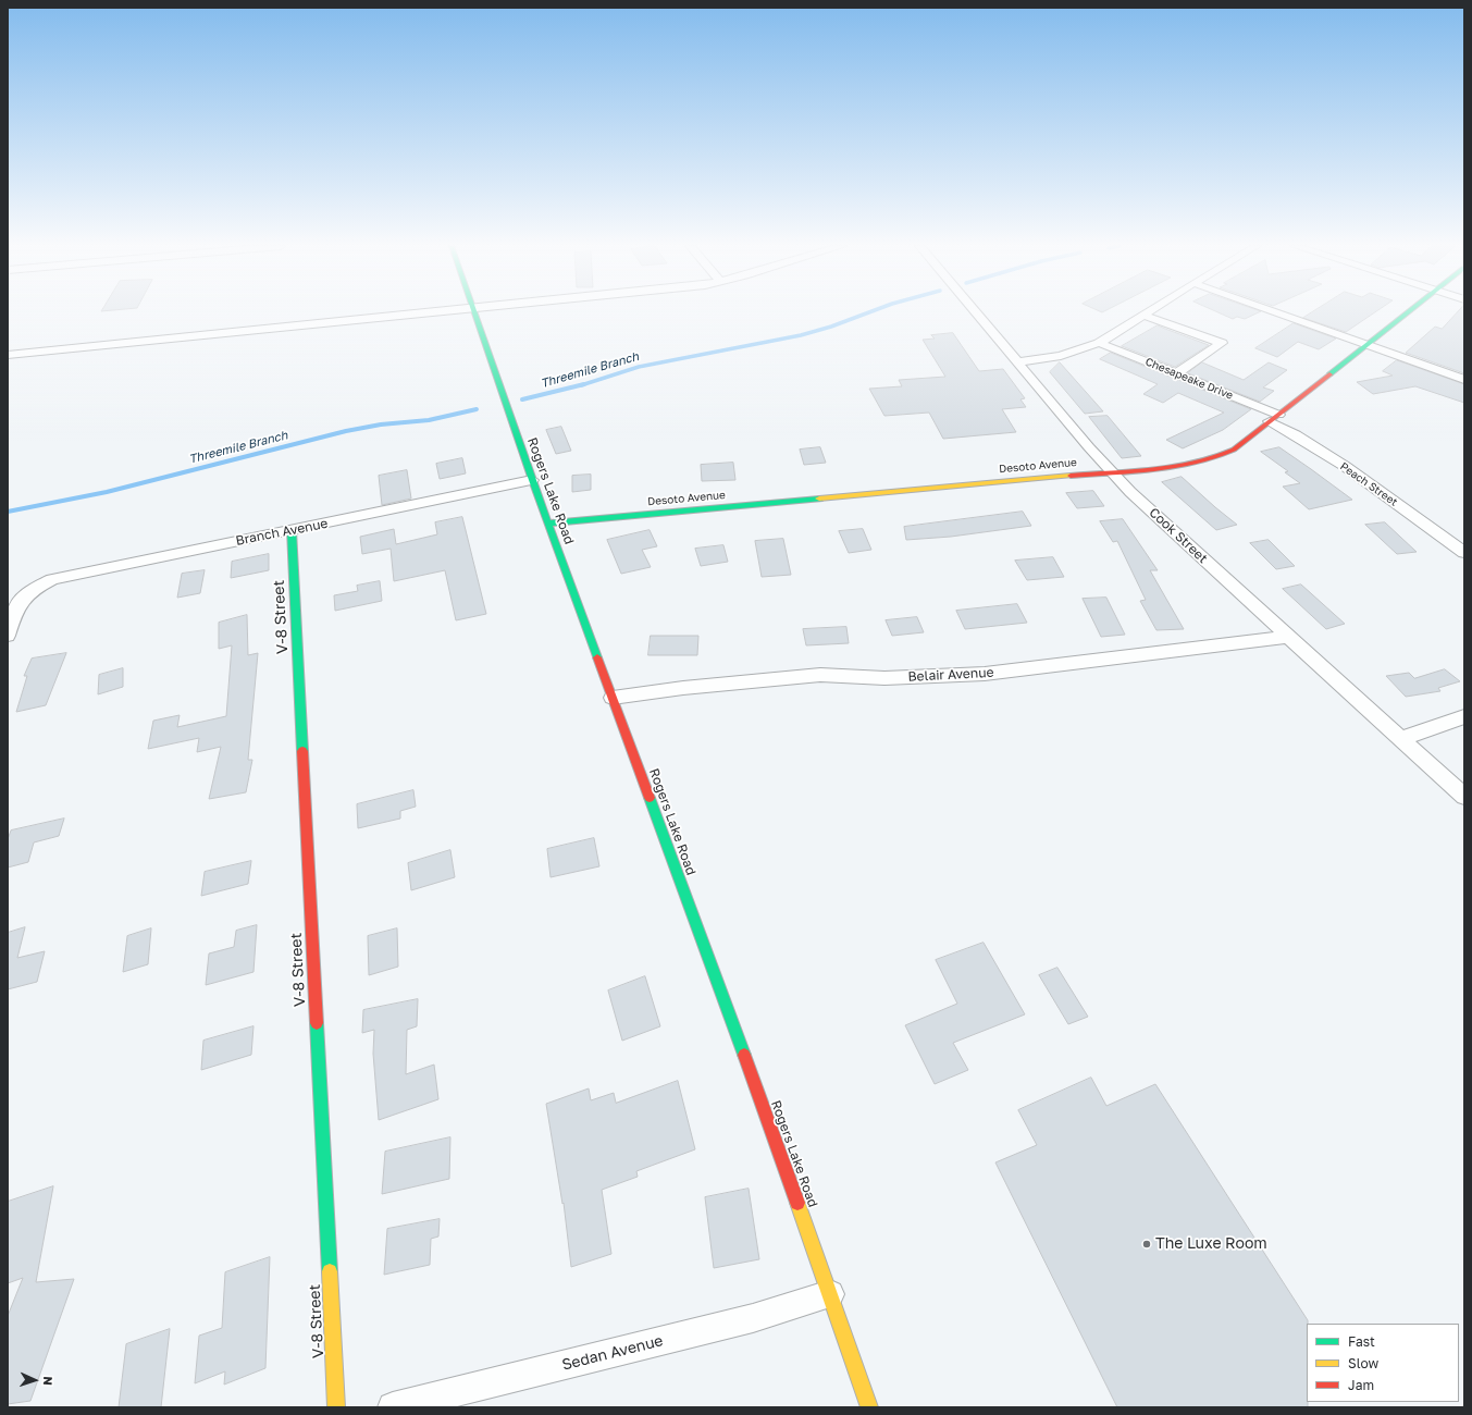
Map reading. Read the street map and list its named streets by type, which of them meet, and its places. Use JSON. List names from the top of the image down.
{
  "streets": {
    "street": [
      "Chesapeake Drive",
      "Desoto Avenue",
      "Peach Street",
      "Rogers Lake Road",
      "Branch Avenue",
      "Cook Street",
      "V-8 Street",
      "Belair Avenue",
      "Sedan Avenue"
    ]
  },
  "crossings": [
    ["Chesapeake Drive", "Desoto Avenue"],
    ["Chesapeake Drive", "Peach Street"],
    ["Desoto Avenue", "Peach Street"],
    ["Desoto Avenue", "Rogers Lake Road"],
    ["Desoto Avenue", "Cook Street"],
    ["Rogers Lake Road", "Branch Avenue"],
    ["Rogers Lake Road", "Belair Avenue"],
    ["Rogers Lake Road", "Sedan Avenue"],
    ["Branch Avenue", "V-8 Street"],
    ["Cook Street", "Belair Avenue"]
  ],
  "water": ["Threemile Branch"],
  "places": ["The Luxe Room"],
  "legend": ["Fast", "Slow", "Jam"],
  "north": "right"
}
